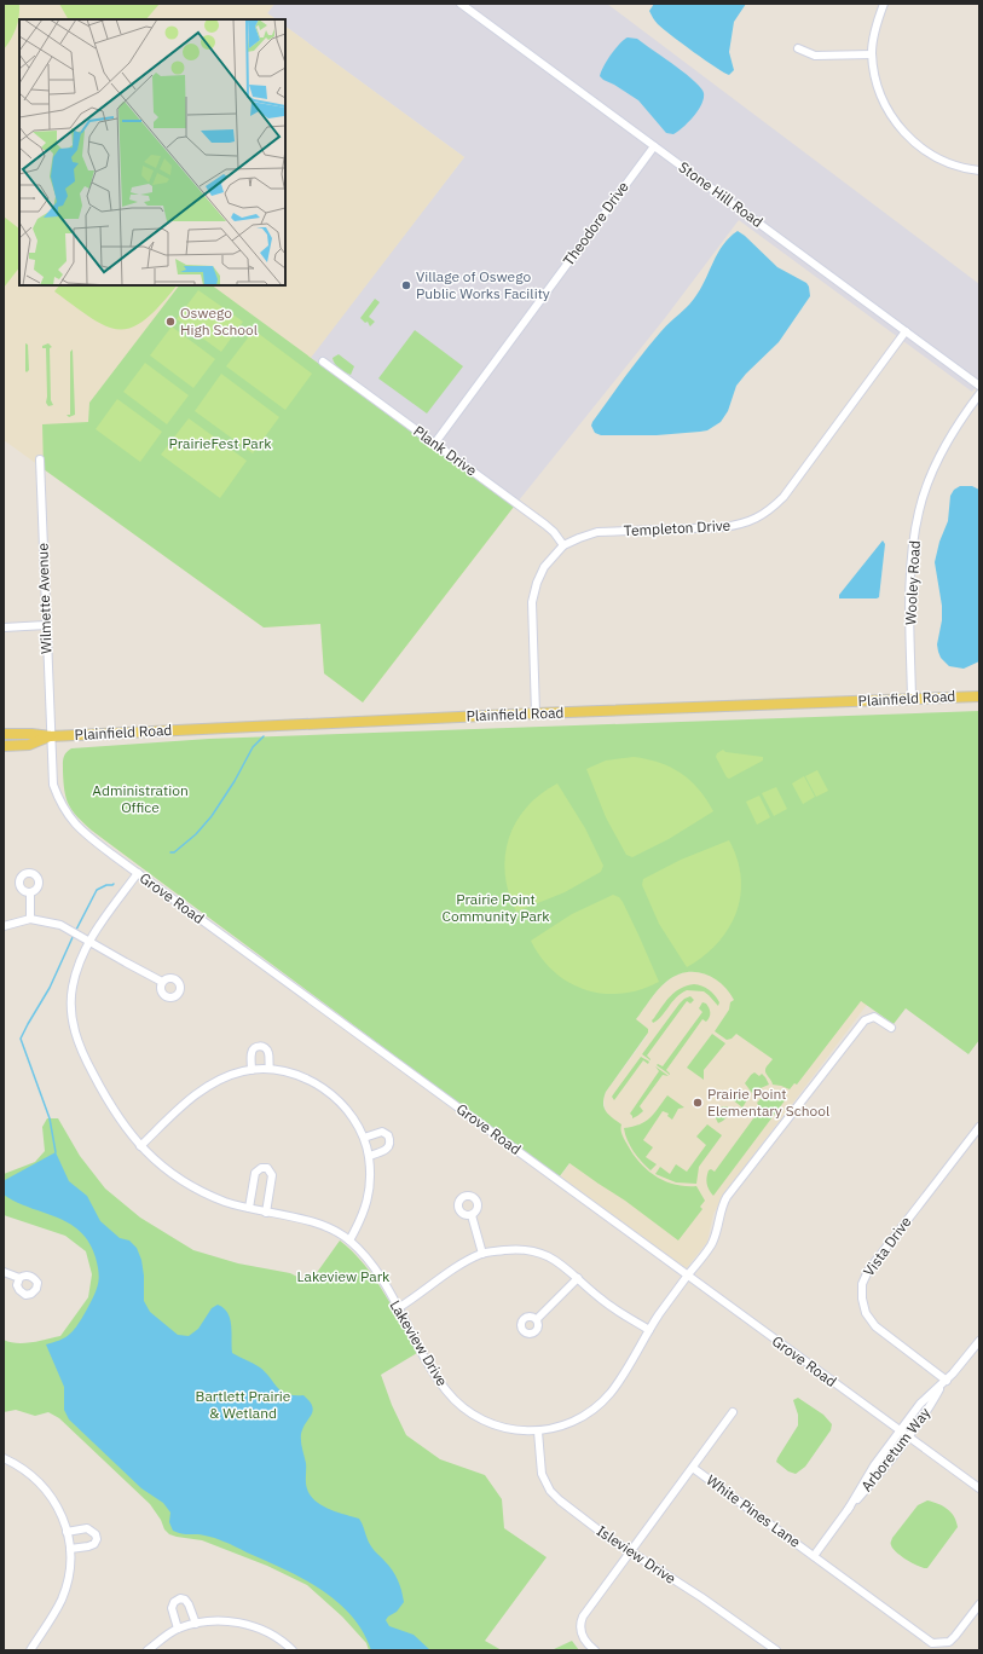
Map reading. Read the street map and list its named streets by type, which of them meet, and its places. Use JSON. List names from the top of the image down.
{
  "streets": {
    "main road": ["Plainfield Road"],
    "street": [
      "Stone Hill Road",
      "Theodore Drive",
      "Plank Drive",
      "Templeton Drive",
      "Wooley Road",
      "Wilmette Avenue",
      "Grove Road",
      "Vista Drive",
      "Lakeview Drive",
      "Arboretum Way",
      "White Pines Lane",
      "Isleview Drive"
    ]
  },
  "crossings": [
    ["Stone Hill Road", "Theodore Drive"],
    ["Stone Hill Road", "Templeton Drive"],
    ["Theodore Drive", "Plank Drive"],
    ["Plank Drive", "Templeton Drive"],
    ["Templeton Drive", "Plainfield Road"],
    ["Wooley Road", "Plainfield Road"],
    ["Wilmette Avenue", "Plainfield Road"],
    ["Wilmette Avenue", "Grove Road"],
    ["Plainfield Road", "Grove Road"],
    ["Grove Road", "Lakeview Drive"],
    ["Grove Road", "Arboretum Way"],
    ["Vista Drive", "Arboretum Way"],
    ["Lakeview Drive", "Isleview Drive"],
    ["Arboretum Way", "White Pines Lane"]
  ],
  "parks": [
    "PrairieFest Park",
    "Administration Office",
    "Prairie Point Community Park",
    "Lakeview Park",
    "Bartlett Prairie & Wetland"
  ],
  "places": ["Village of Oswego Public Works Facility", "Oswego High School", "Prairie Point Elementary School"]
}
